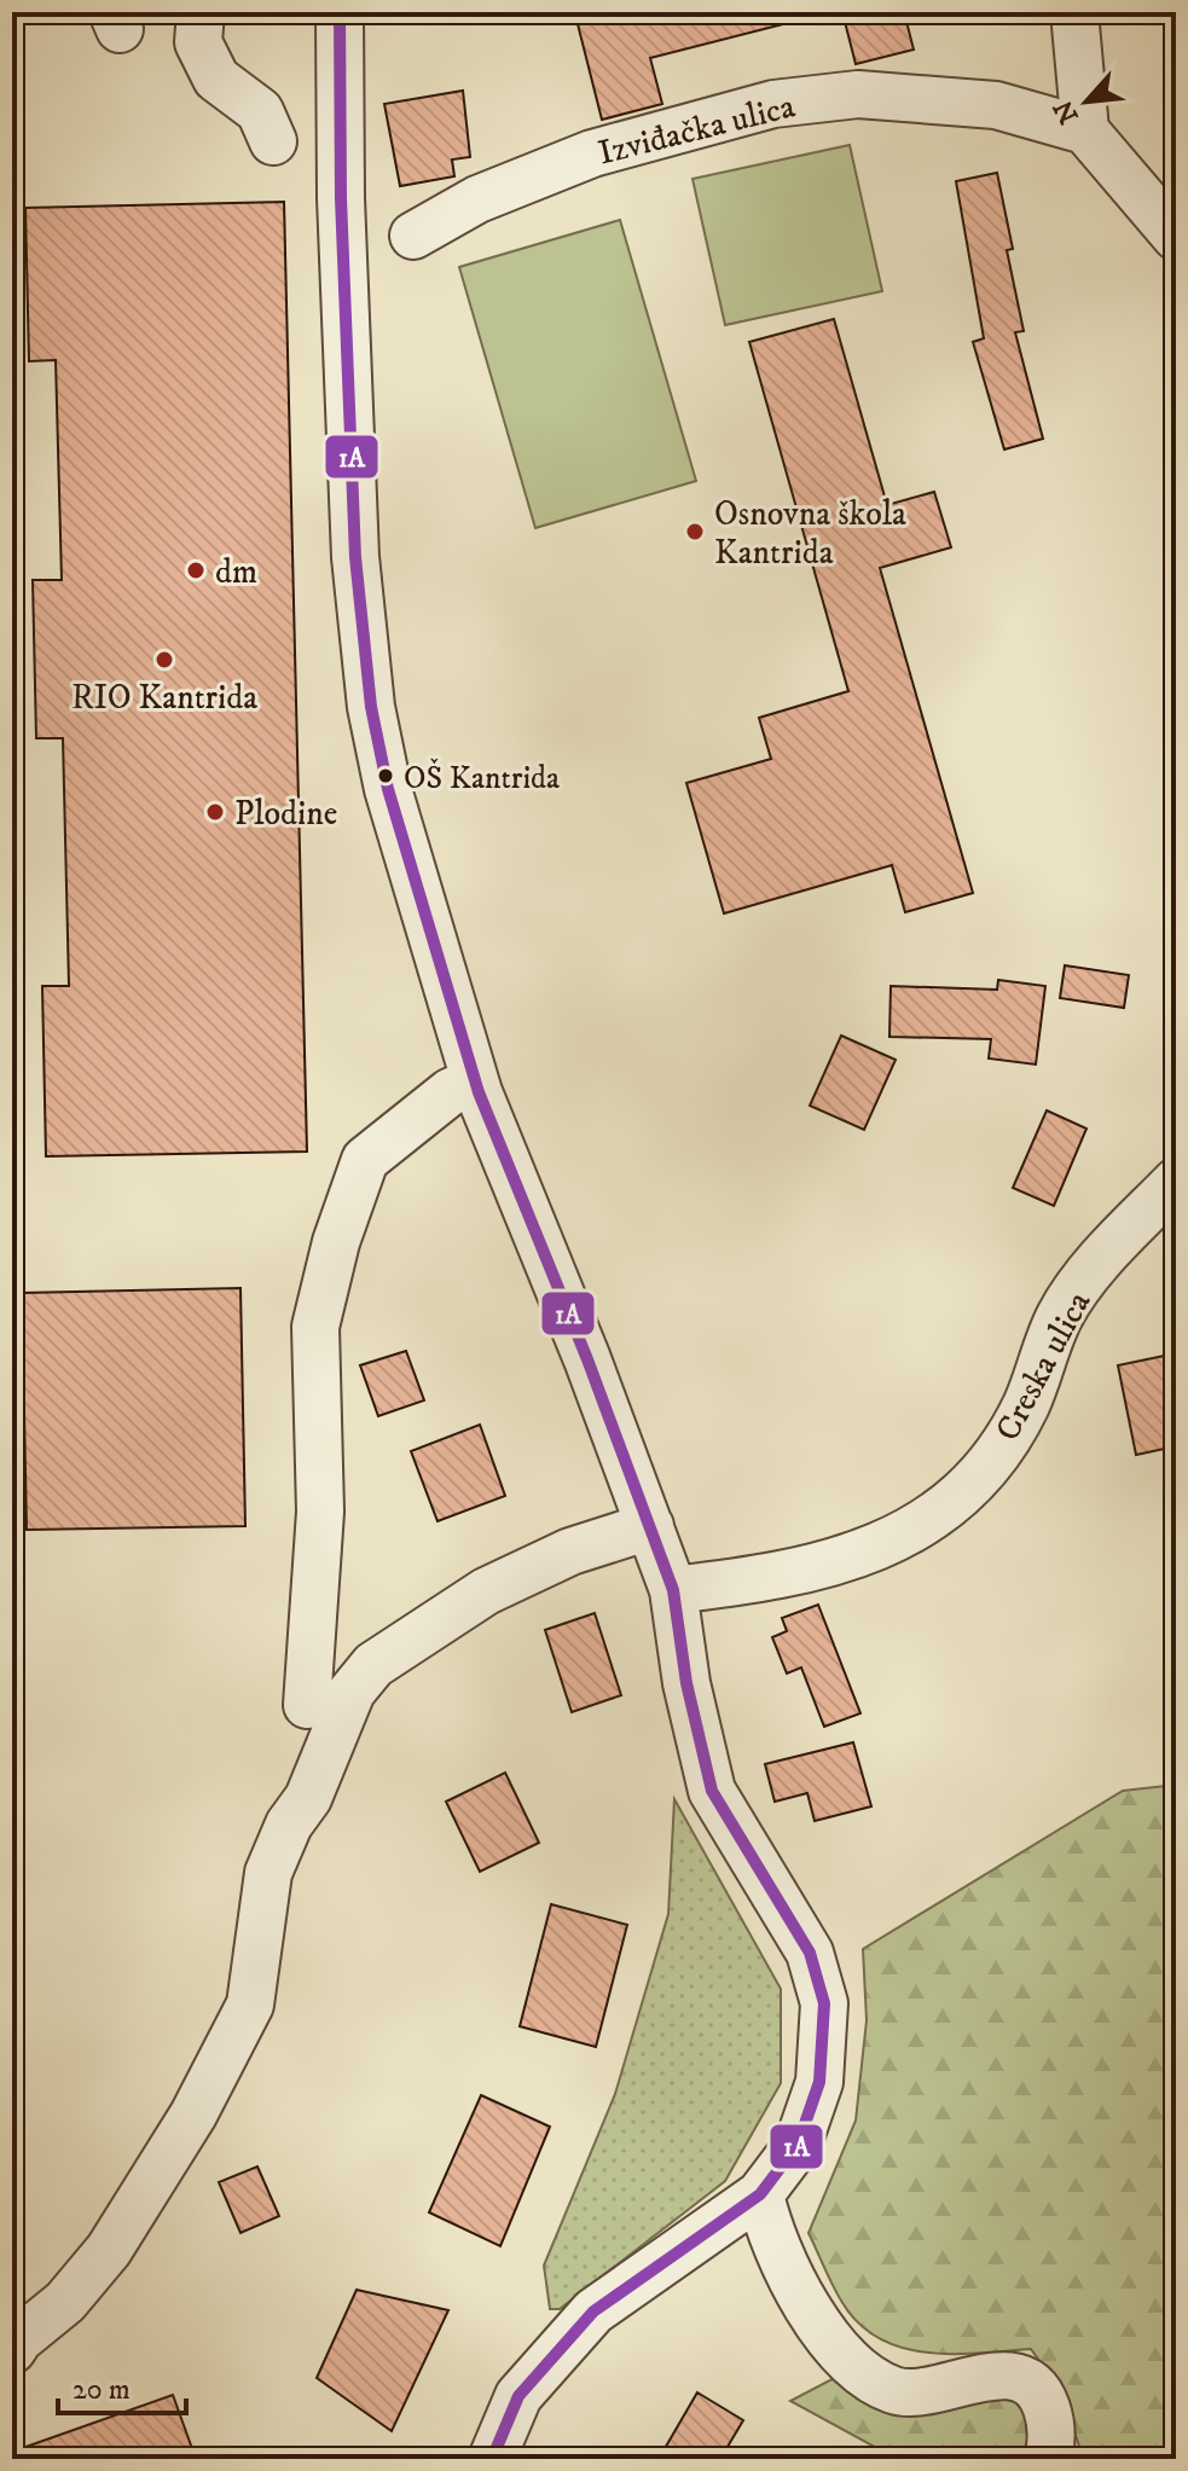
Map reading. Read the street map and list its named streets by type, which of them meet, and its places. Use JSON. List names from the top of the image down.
{
  "streets": {
    "street": ["Izviđačka ulica", "Creska ulica"]
  },
  "places": [
    "Osnovna škola Kantrida",
    "dm",
    "RIO Kantrida",
    "OŠ Kantrida",
    "Plodine"
  ],
  "lines": ["transit line 1A"],
  "scale_bar": "20 m",
  "north": "bottom left"
}
